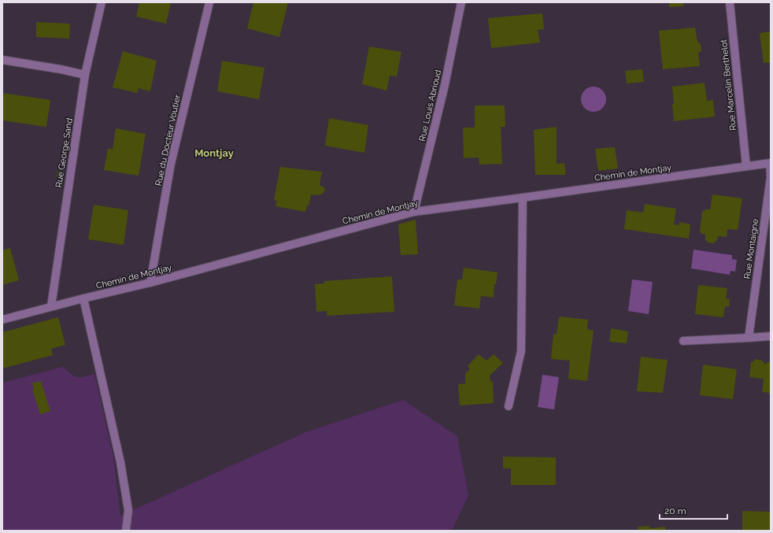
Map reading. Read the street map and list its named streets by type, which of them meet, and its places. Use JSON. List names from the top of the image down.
{
  "streets": {
    "street": [
      "Rue Marcelin Berthelot",
      "Rue Louis Abrioud",
      "Rue du Docteur Voutier",
      "Rue George Sand",
      "Chemin de Montjay",
      "Rue Montaigne"
    ]
  },
  "crossings": [
    ["Rue Marcelin Berthelot", "Chemin de Montjay"],
    ["Rue Louis Abrioud", "Chemin de Montjay"],
    ["Rue du Docteur Voutier", "Chemin de Montjay"],
    ["Rue George Sand", "Chemin de Montjay"],
    ["Chemin de Montjay", "Rue Montaigne"]
  ],
  "districts": ["Montjay"],
  "scale_bar": "20 m"
}
